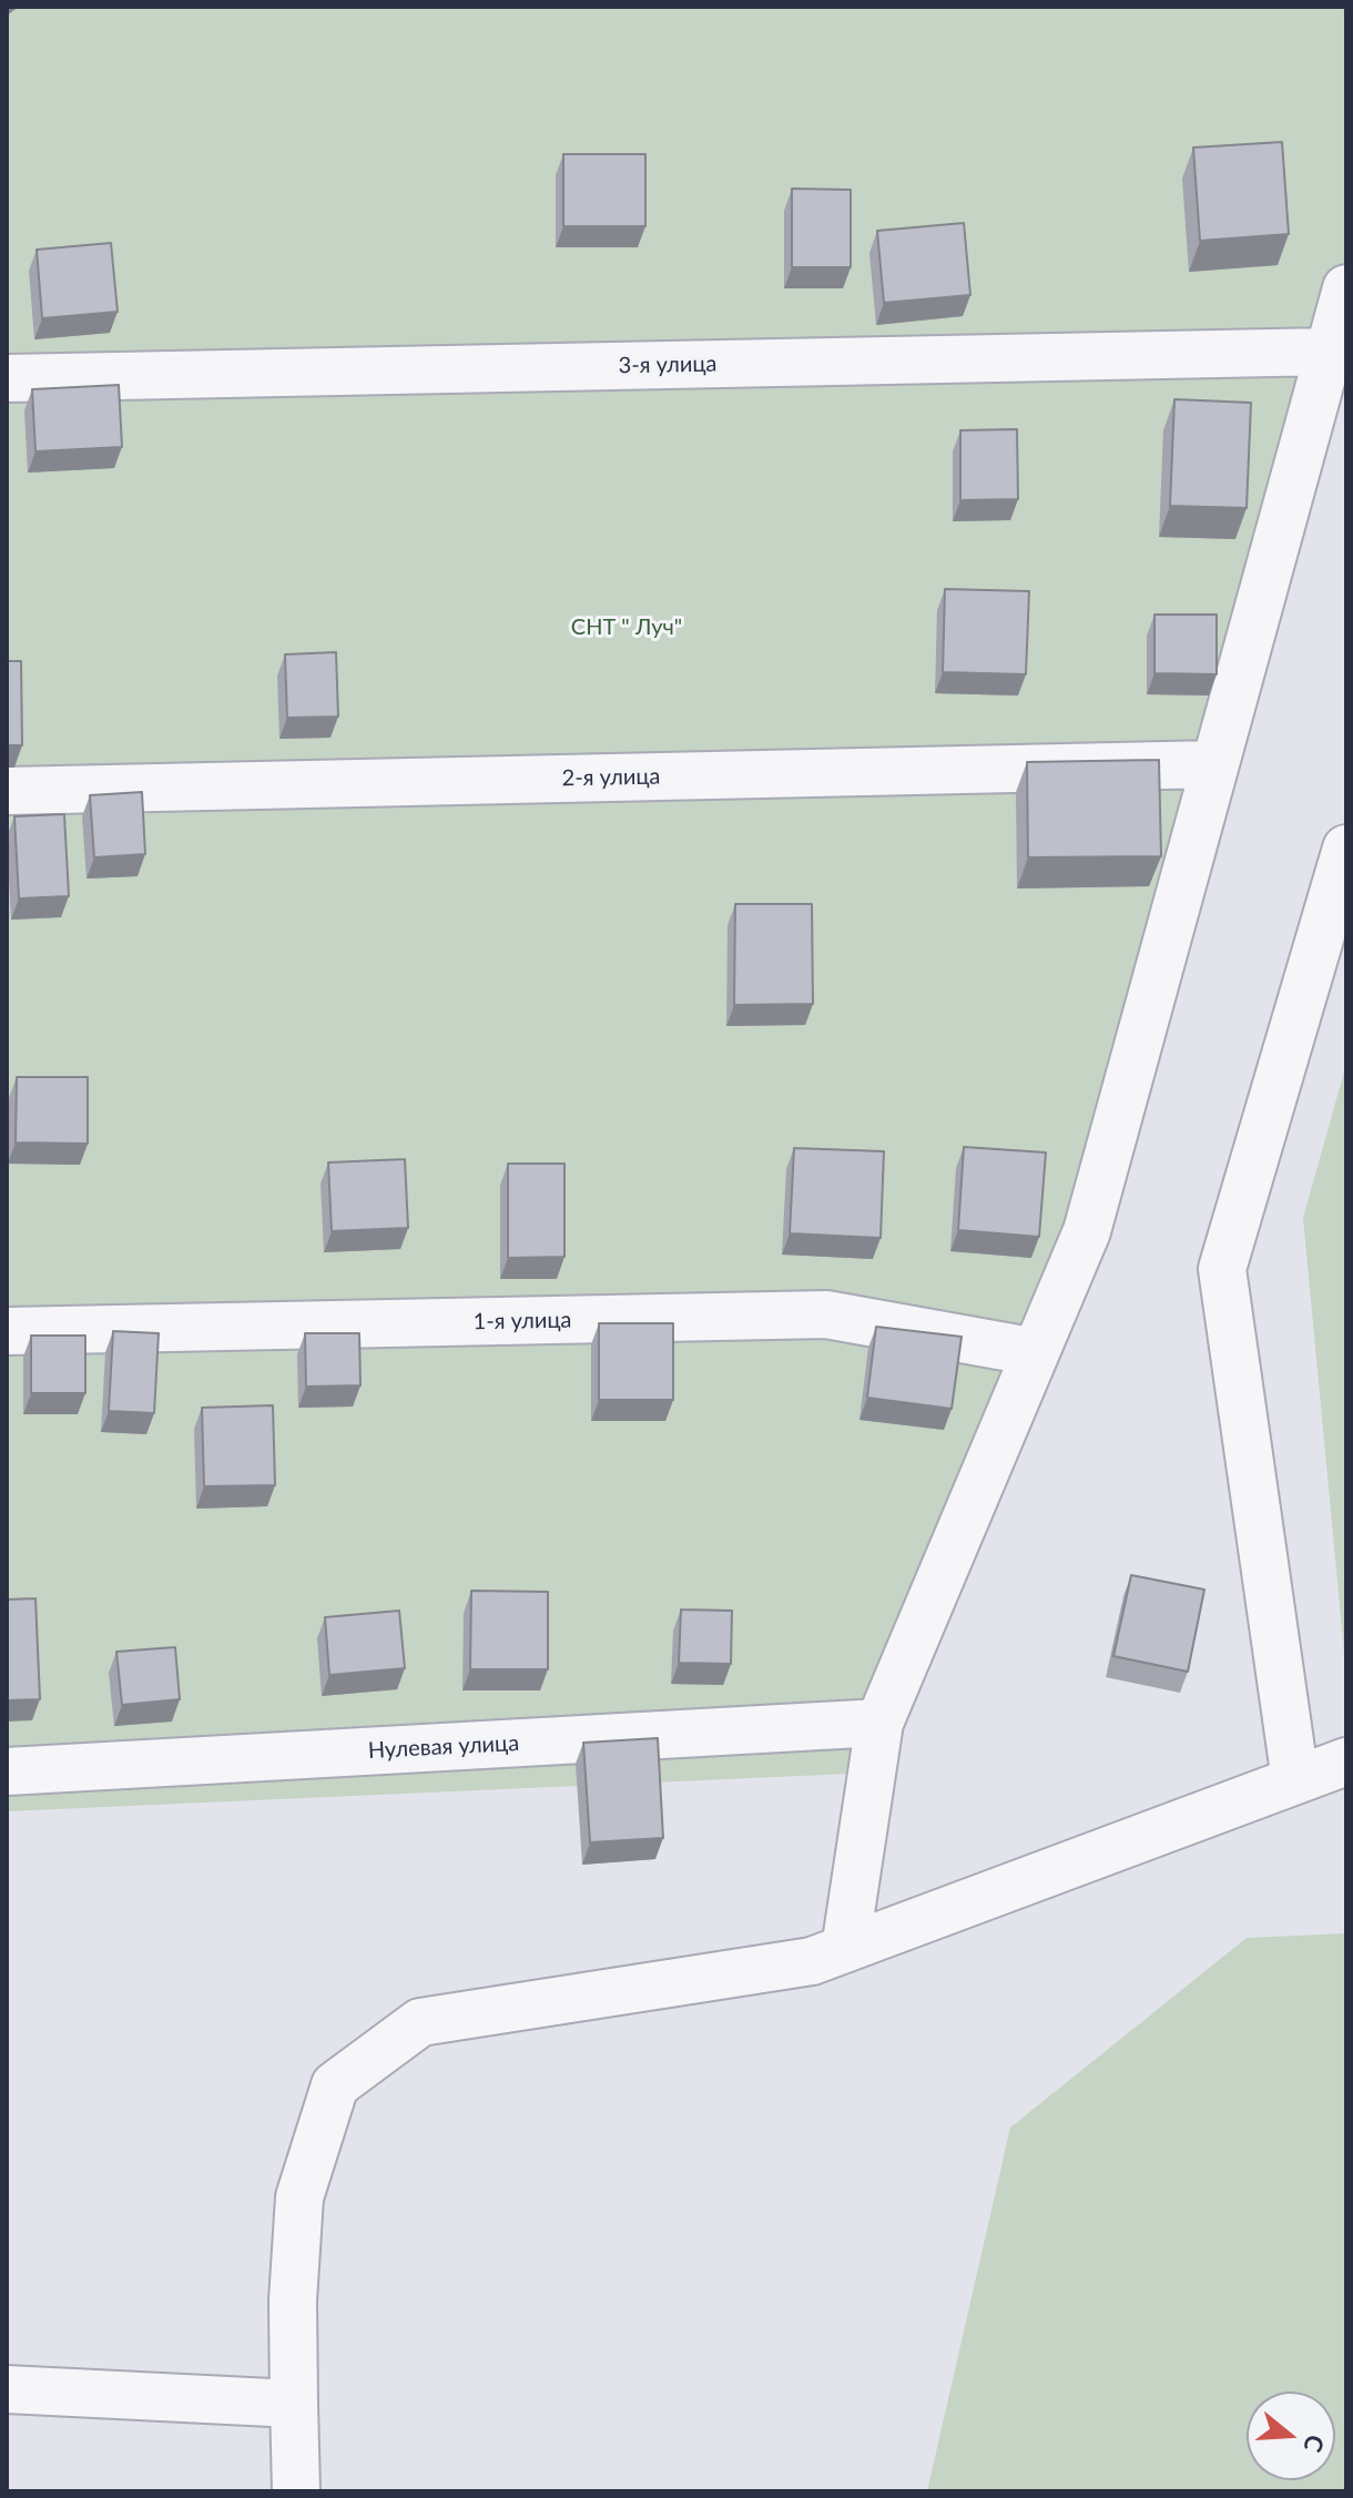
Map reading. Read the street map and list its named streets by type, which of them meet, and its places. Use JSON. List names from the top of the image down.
{
  "streets": {
    "street": [
      "3-я улица",
      "2-я улица",
      "1-я улица",
      "Нулевая улица"
    ]
  },
  "parks": ["СНТ \" Луч\""],
  "north": "right"
}
